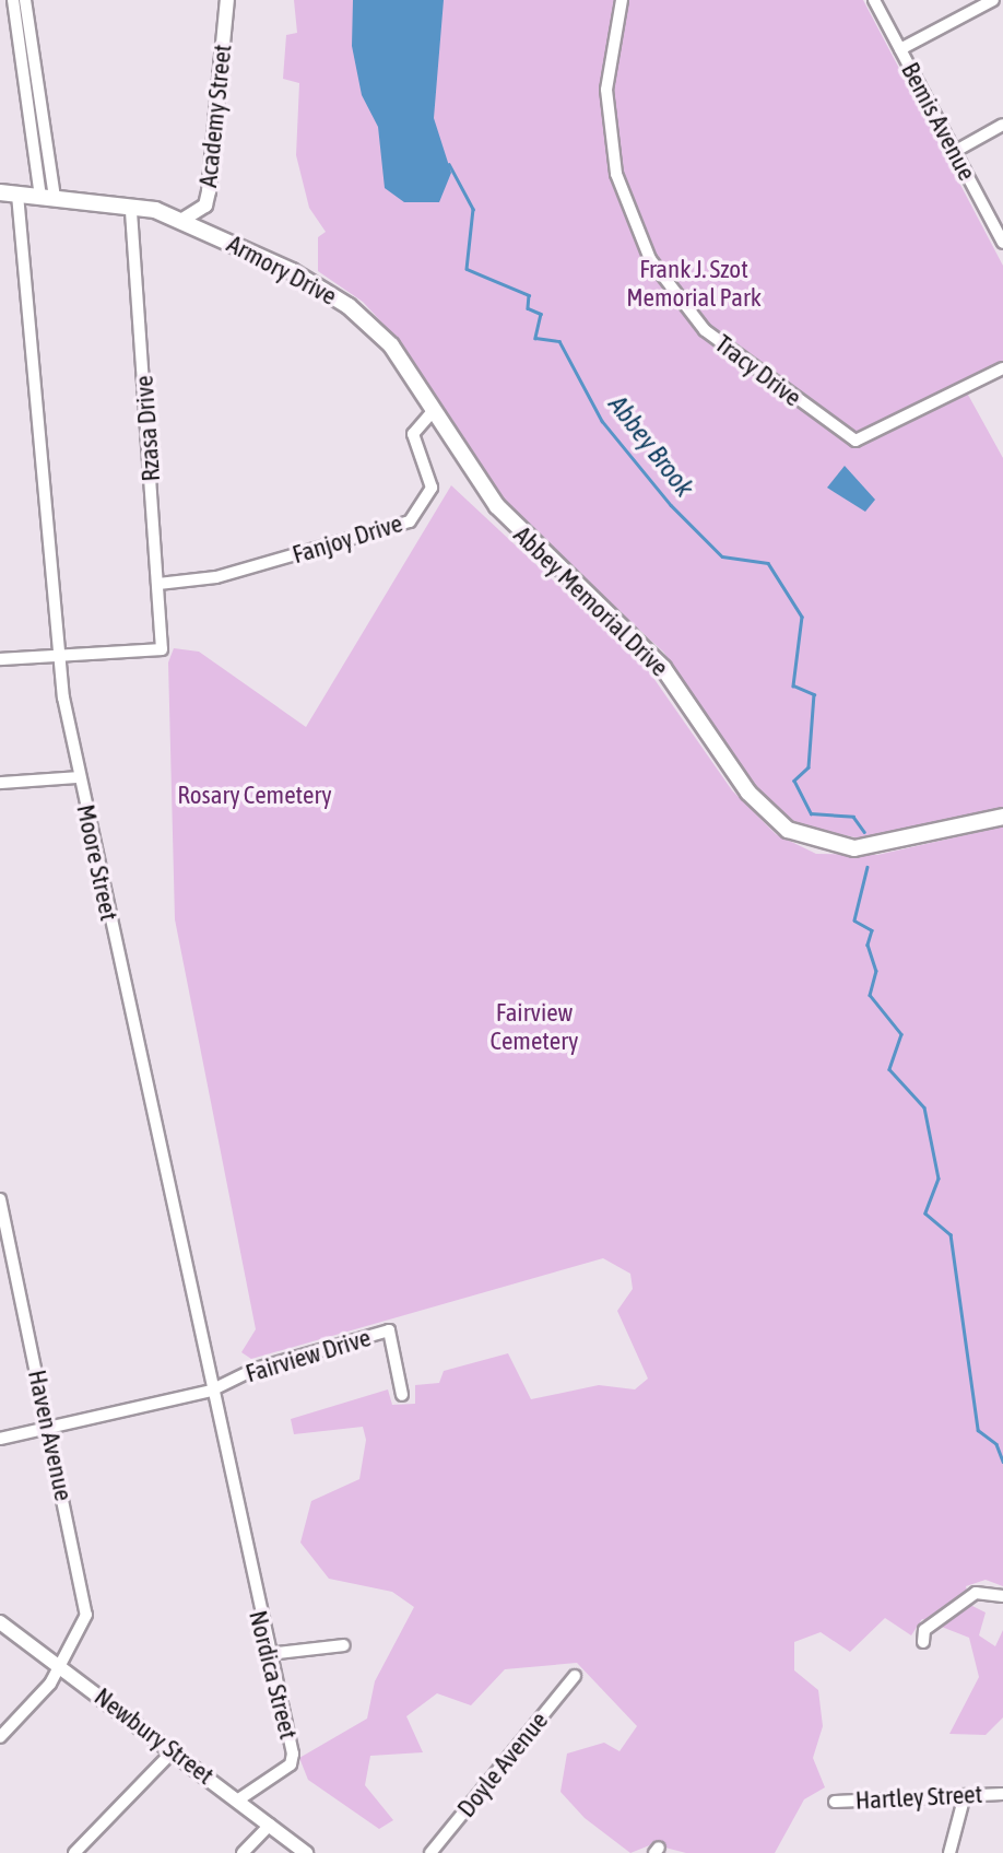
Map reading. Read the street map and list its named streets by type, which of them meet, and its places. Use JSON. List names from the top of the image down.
{
  "streets": {
    "main road": ["Armory Drive", "Abbey Memorial Drive"],
    "street": [
      "Academy Street",
      "Bemis Avenue",
      "Tracy Drive",
      "Rzasa Drive",
      "Fanjoy Drive",
      "Moore Street",
      "Fairview Drive",
      "Haven Avenue",
      "Nordica Street",
      "Newbury Street",
      "Doyle Avenue",
      "Hartley Street"
    ]
  },
  "crossings": [
    ["Academy Street", "Armory Drive"],
    ["Armory Drive", "Rzasa Drive"],
    ["Armory Drive", "Fanjoy Drive"],
    ["Armory Drive", "Abbey Memorial Drive"],
    ["Armory Drive", "Moore Street"],
    ["Rzasa Drive", "Fanjoy Drive"],
    ["Rzasa Drive", "Moore Street"],
    ["Fanjoy Drive", "Abbey Memorial Drive"],
    ["Moore Street", "Fairview Drive"],
    ["Moore Street", "Nordica Street"],
    ["Haven Avenue", "Newbury Street"],
    ["Nordica Street", "Newbury Street"]
  ],
  "water": ["Abbey Brook"],
  "parks": ["Frank J. Szot Memorial Park", "Rosary Cemetery", "Fairview Cemetery"]
}
